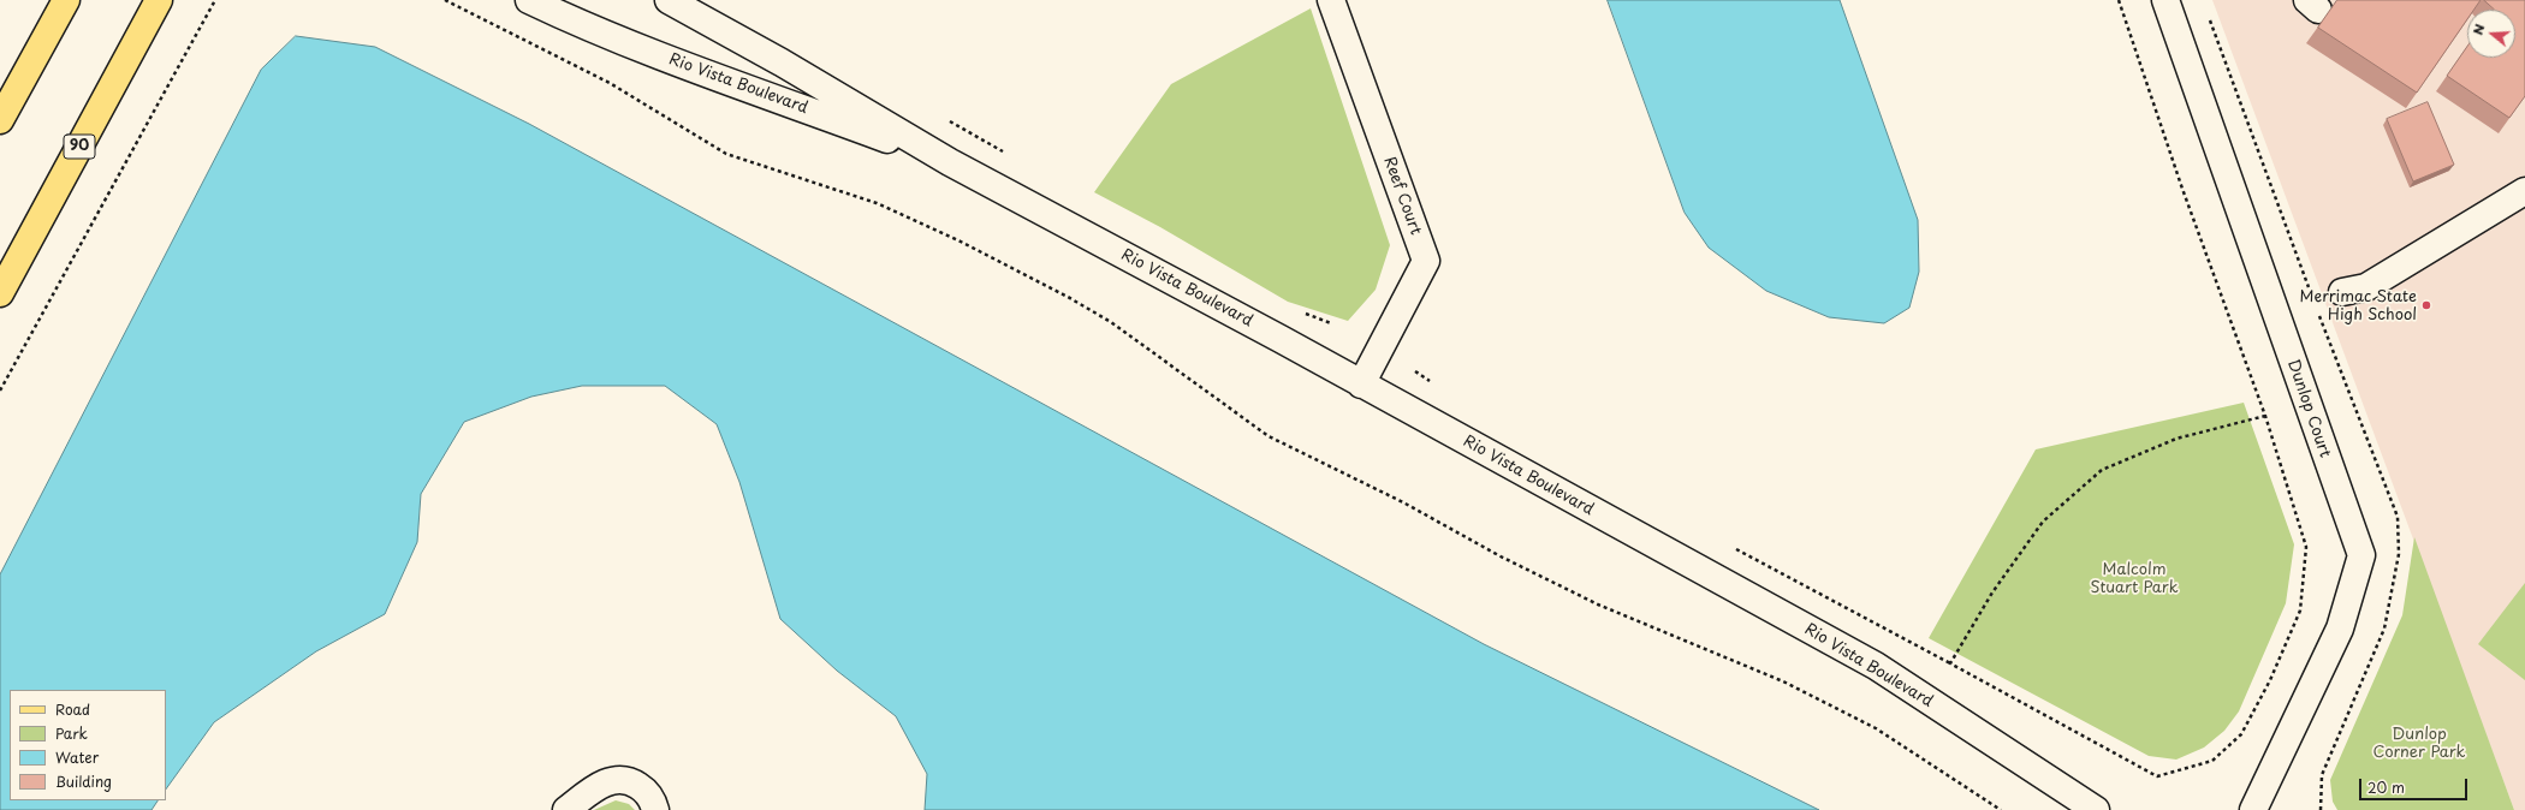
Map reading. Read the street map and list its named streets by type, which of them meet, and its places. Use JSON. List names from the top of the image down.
{
  "streets": {
    "main road": ["90"],
    "street": ["Rio Vista Boulevard", "Reef Court", "Dunlop Court"]
  },
  "crossings": [
    ["Rio Vista Boulevard", "Reef Court"]
  ],
  "parks": ["Malcolm Stuart Park", "Dunlop Corner Park"],
  "places": ["Merrimac State High School"],
  "legend": [
    "Road",
    "Park",
    "Water",
    "Building"
  ],
  "scale_bar": "20 m",
  "north": "left"
}
